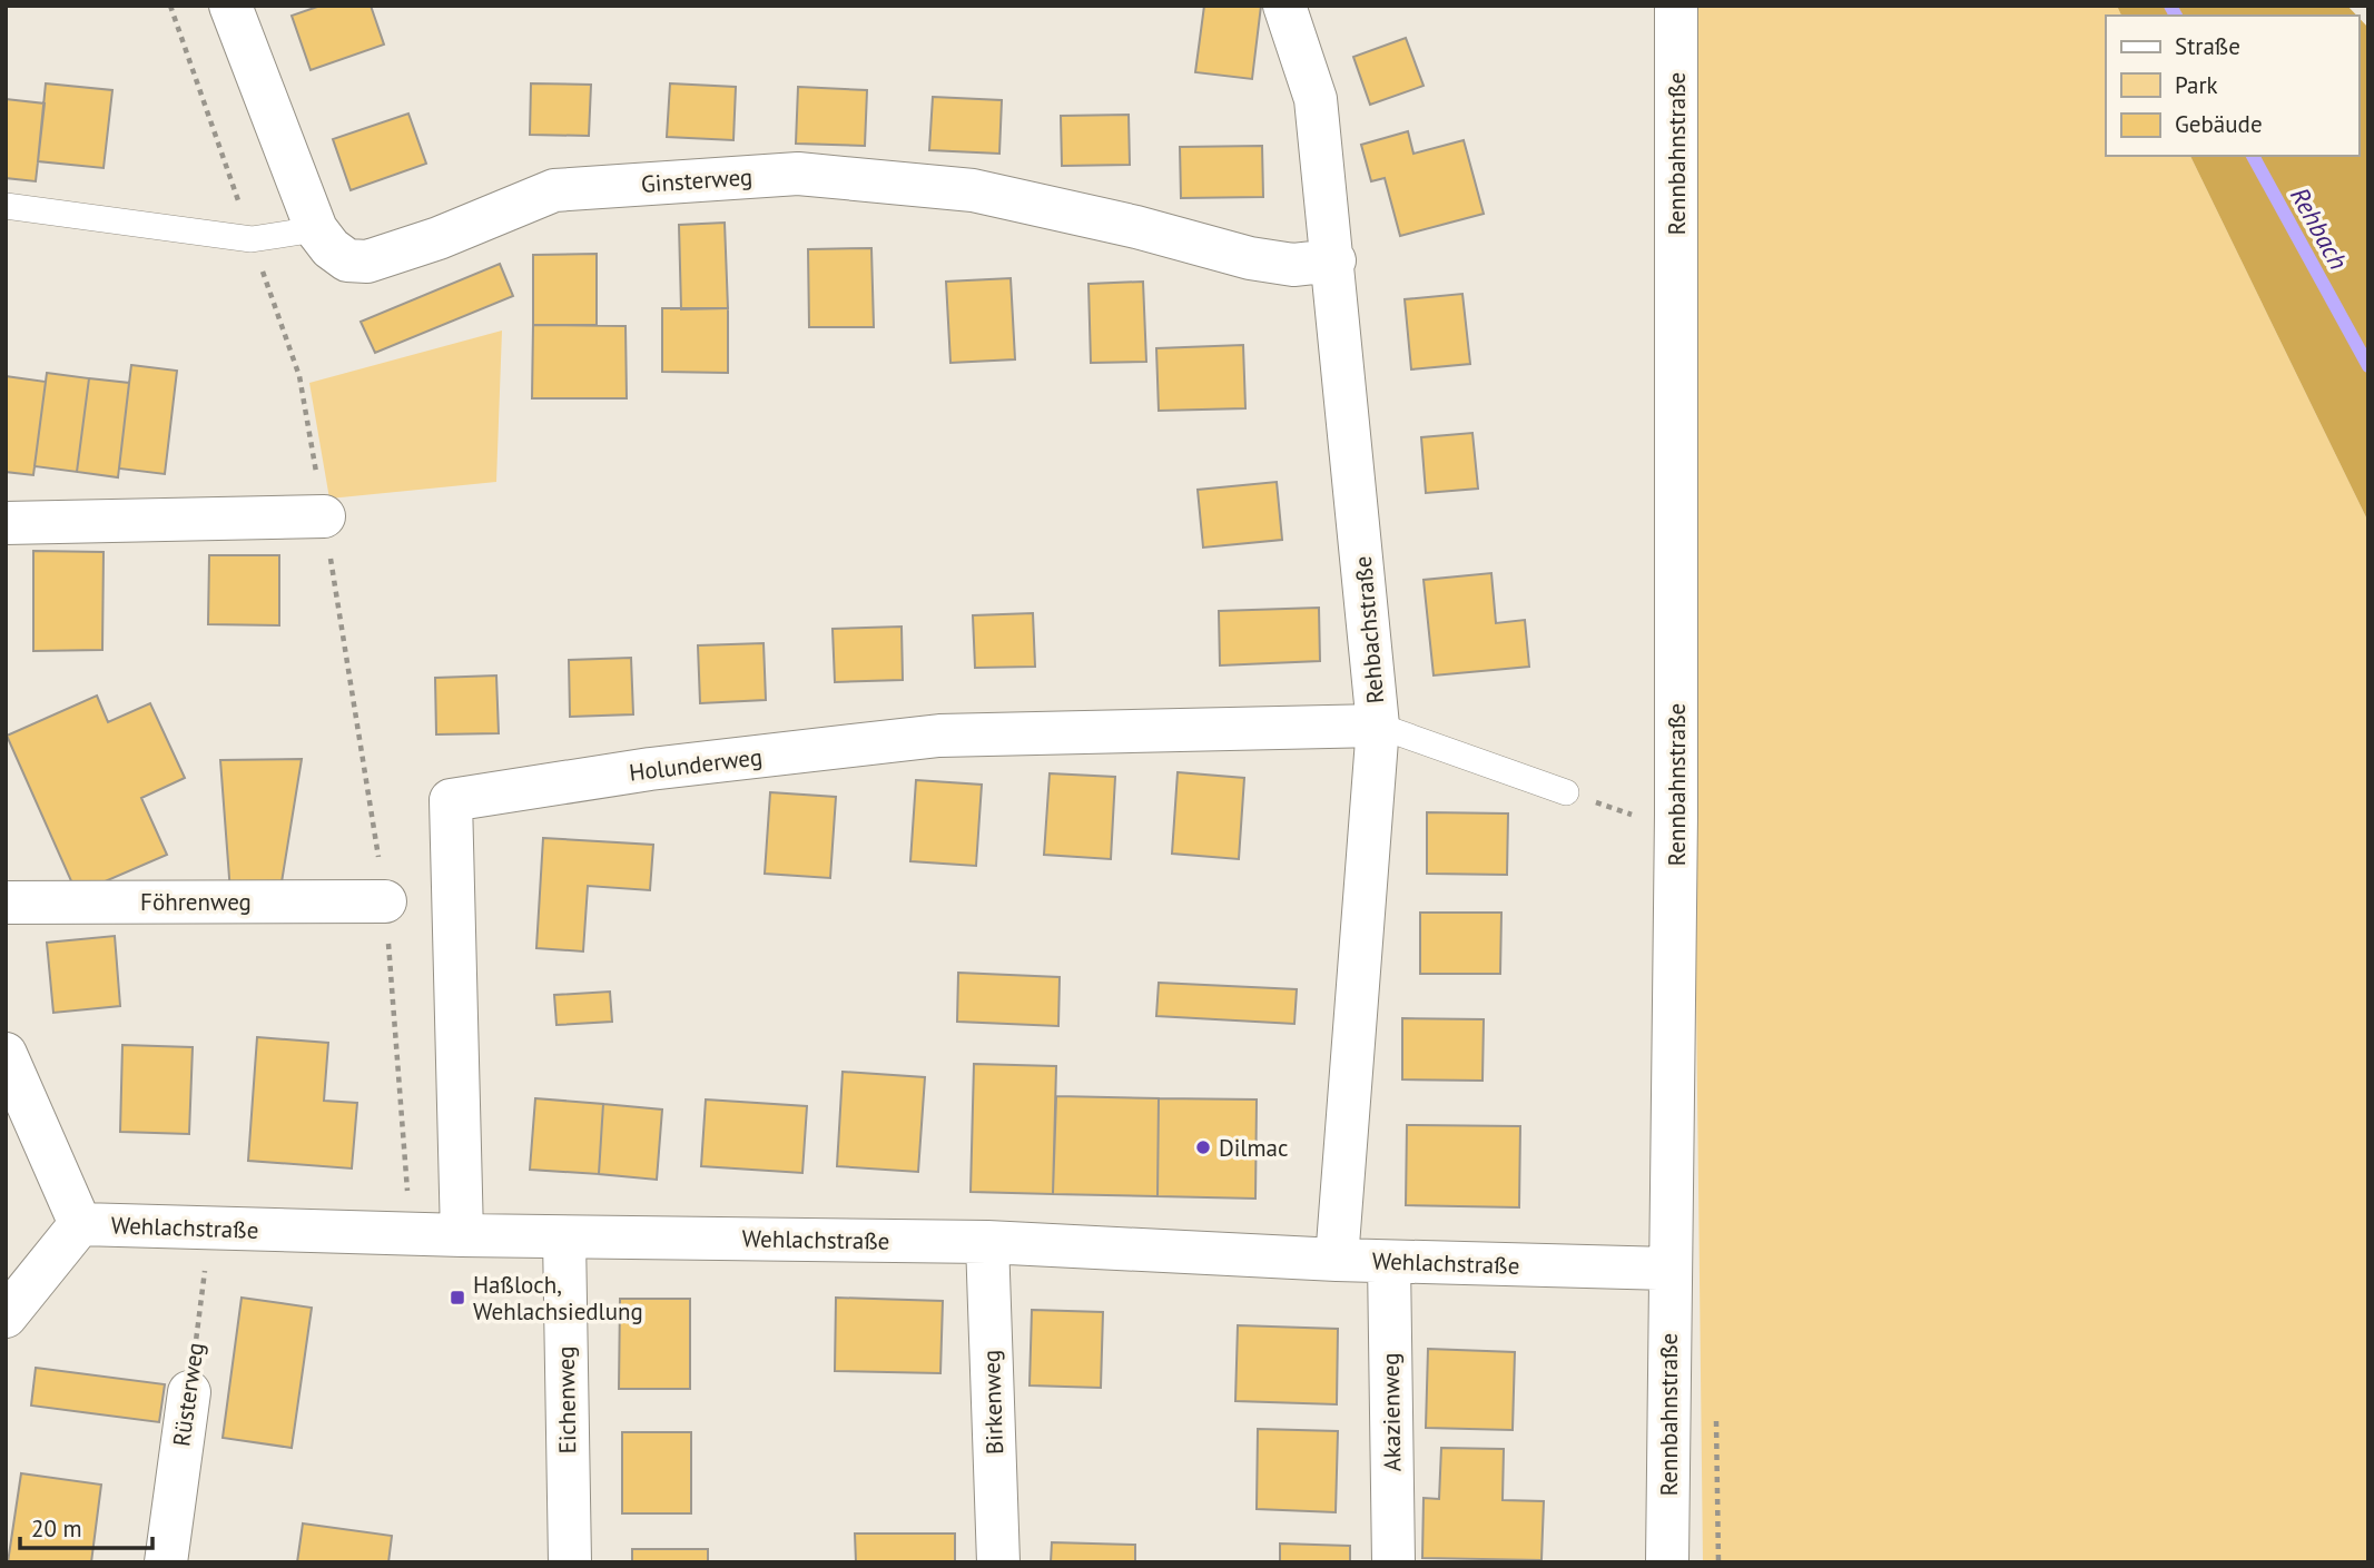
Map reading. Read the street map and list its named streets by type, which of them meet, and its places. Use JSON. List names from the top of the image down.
{
  "streets": {
    "street": [
      "Rennbahnstraße",
      "Ginsterweg",
      "Rehbachstraße",
      "Holunderweg",
      "Föhrenweg",
      "Wehlachstraße",
      "Rüsterweg",
      "Eichenweg",
      "Birkenweg",
      "Akazienweg"
    ]
  },
  "crossings": [
    ["Rennbahnstraße", "Wehlachstraße"],
    ["Ginsterweg", "Rehbachstraße"],
    ["Rehbachstraße", "Holunderweg"],
    ["Rehbachstraße", "Wehlachstraße"],
    ["Holunderweg", "Wehlachstraße"],
    ["Wehlachstraße", "Rüsterweg"],
    ["Wehlachstraße", "Eichenweg"],
    ["Wehlachstraße", "Birkenweg"],
    ["Wehlachstraße", "Akazienweg"]
  ],
  "water": ["Rehbach"],
  "places": {
    "other": ["Dilmac"],
    "transit": ["Haßloch, Wehlachsiedlung"]
  },
  "legend": ["Straße", "Park", "Gebäude"],
  "scale_bar": "20 m"
}
